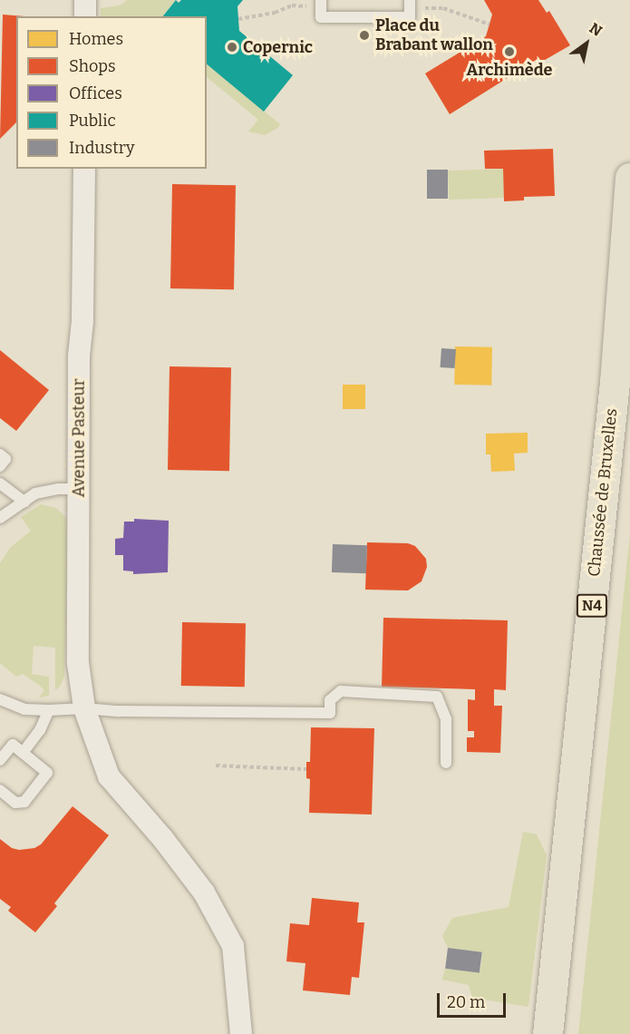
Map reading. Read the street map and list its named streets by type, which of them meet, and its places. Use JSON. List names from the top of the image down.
{
  "streets": {
    "main road": ["Chaussée de Bruxelles", "N4"],
    "street": ["Avenue Pasteur"]
  },
  "places": ["Place du Brabant wallon", "Copernic", "Archimède"],
  "legend": [
    "Homes",
    "Shops",
    "Offices",
    "Public",
    "Industry"
  ],
  "scale_bar": "20 m",
  "north": "top right"
}
